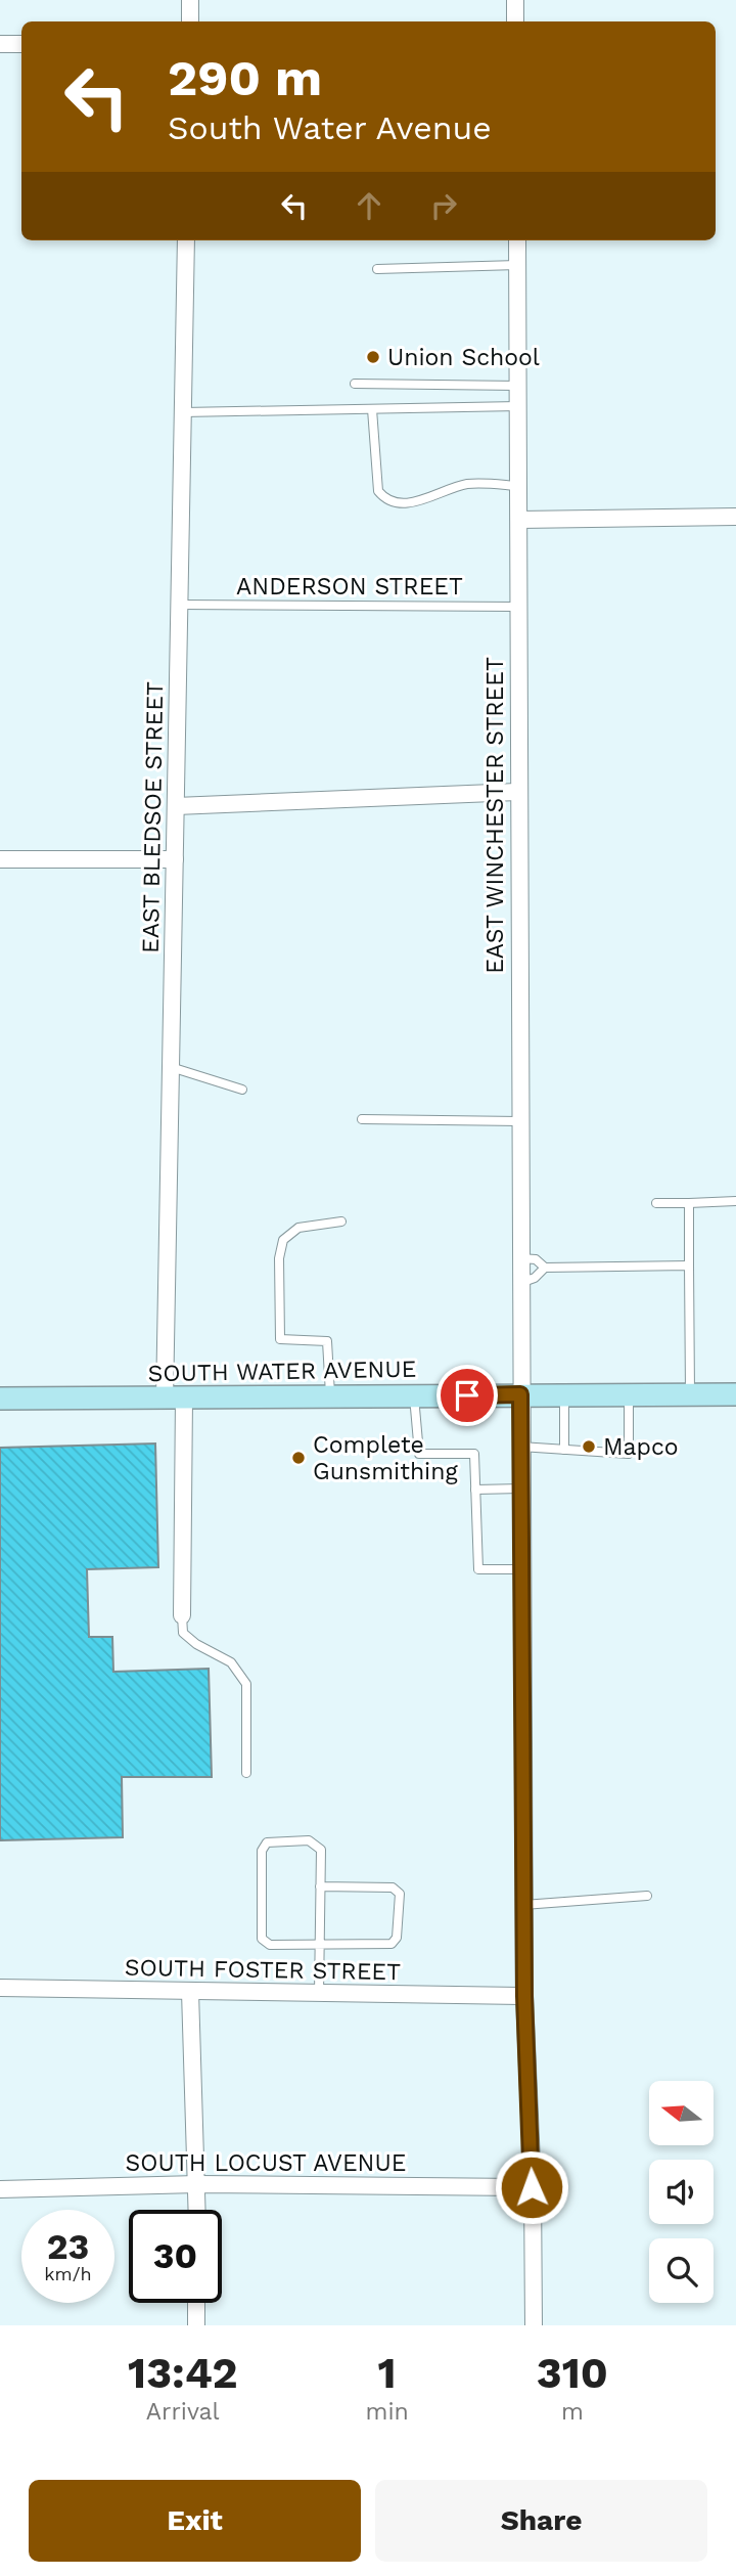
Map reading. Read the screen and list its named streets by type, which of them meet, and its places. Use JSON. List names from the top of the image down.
{
  "streets": {
    "main road": ["SOUTH WATER AVENUE"],
    "street": [
      "EAST WINCHESTER STREET",
      "EAST BLEDSOE STREET",
      "SOUTH FOSTER STREET",
      "SOUTH LOCUST AVENUE"
    ],
    "lane": ["ANDERSON STREET"]
  },
  "crossings": [
    ["ANDERSON STREET", "EAST WINCHESTER STREET"],
    ["ANDERSON STREET", "EAST BLEDSOE STREET"],
    ["EAST WINCHESTER STREET", "SOUTH WATER AVENUE"],
    ["EAST WINCHESTER STREET", "SOUTH FOSTER STREET"],
    ["EAST WINCHESTER STREET", "SOUTH LOCUST AVENUE"],
    ["EAST BLEDSOE STREET", "SOUTH WATER AVENUE"]
  ],
  "places": ["Union School", "Mapco", "Complete Gunsmithing"],
  "north": "left",
  "page": {
    "turn": ["290 m", "South Water Avenue"],
    "speed": "23 km/h",
    "limit": "30",
    "eta": [
      "13:42",
      "Arrival",
      "1",
      "min",
      "310",
      "m"
    ],
    "buttons": ["Exit", "Share"]
  }
}
